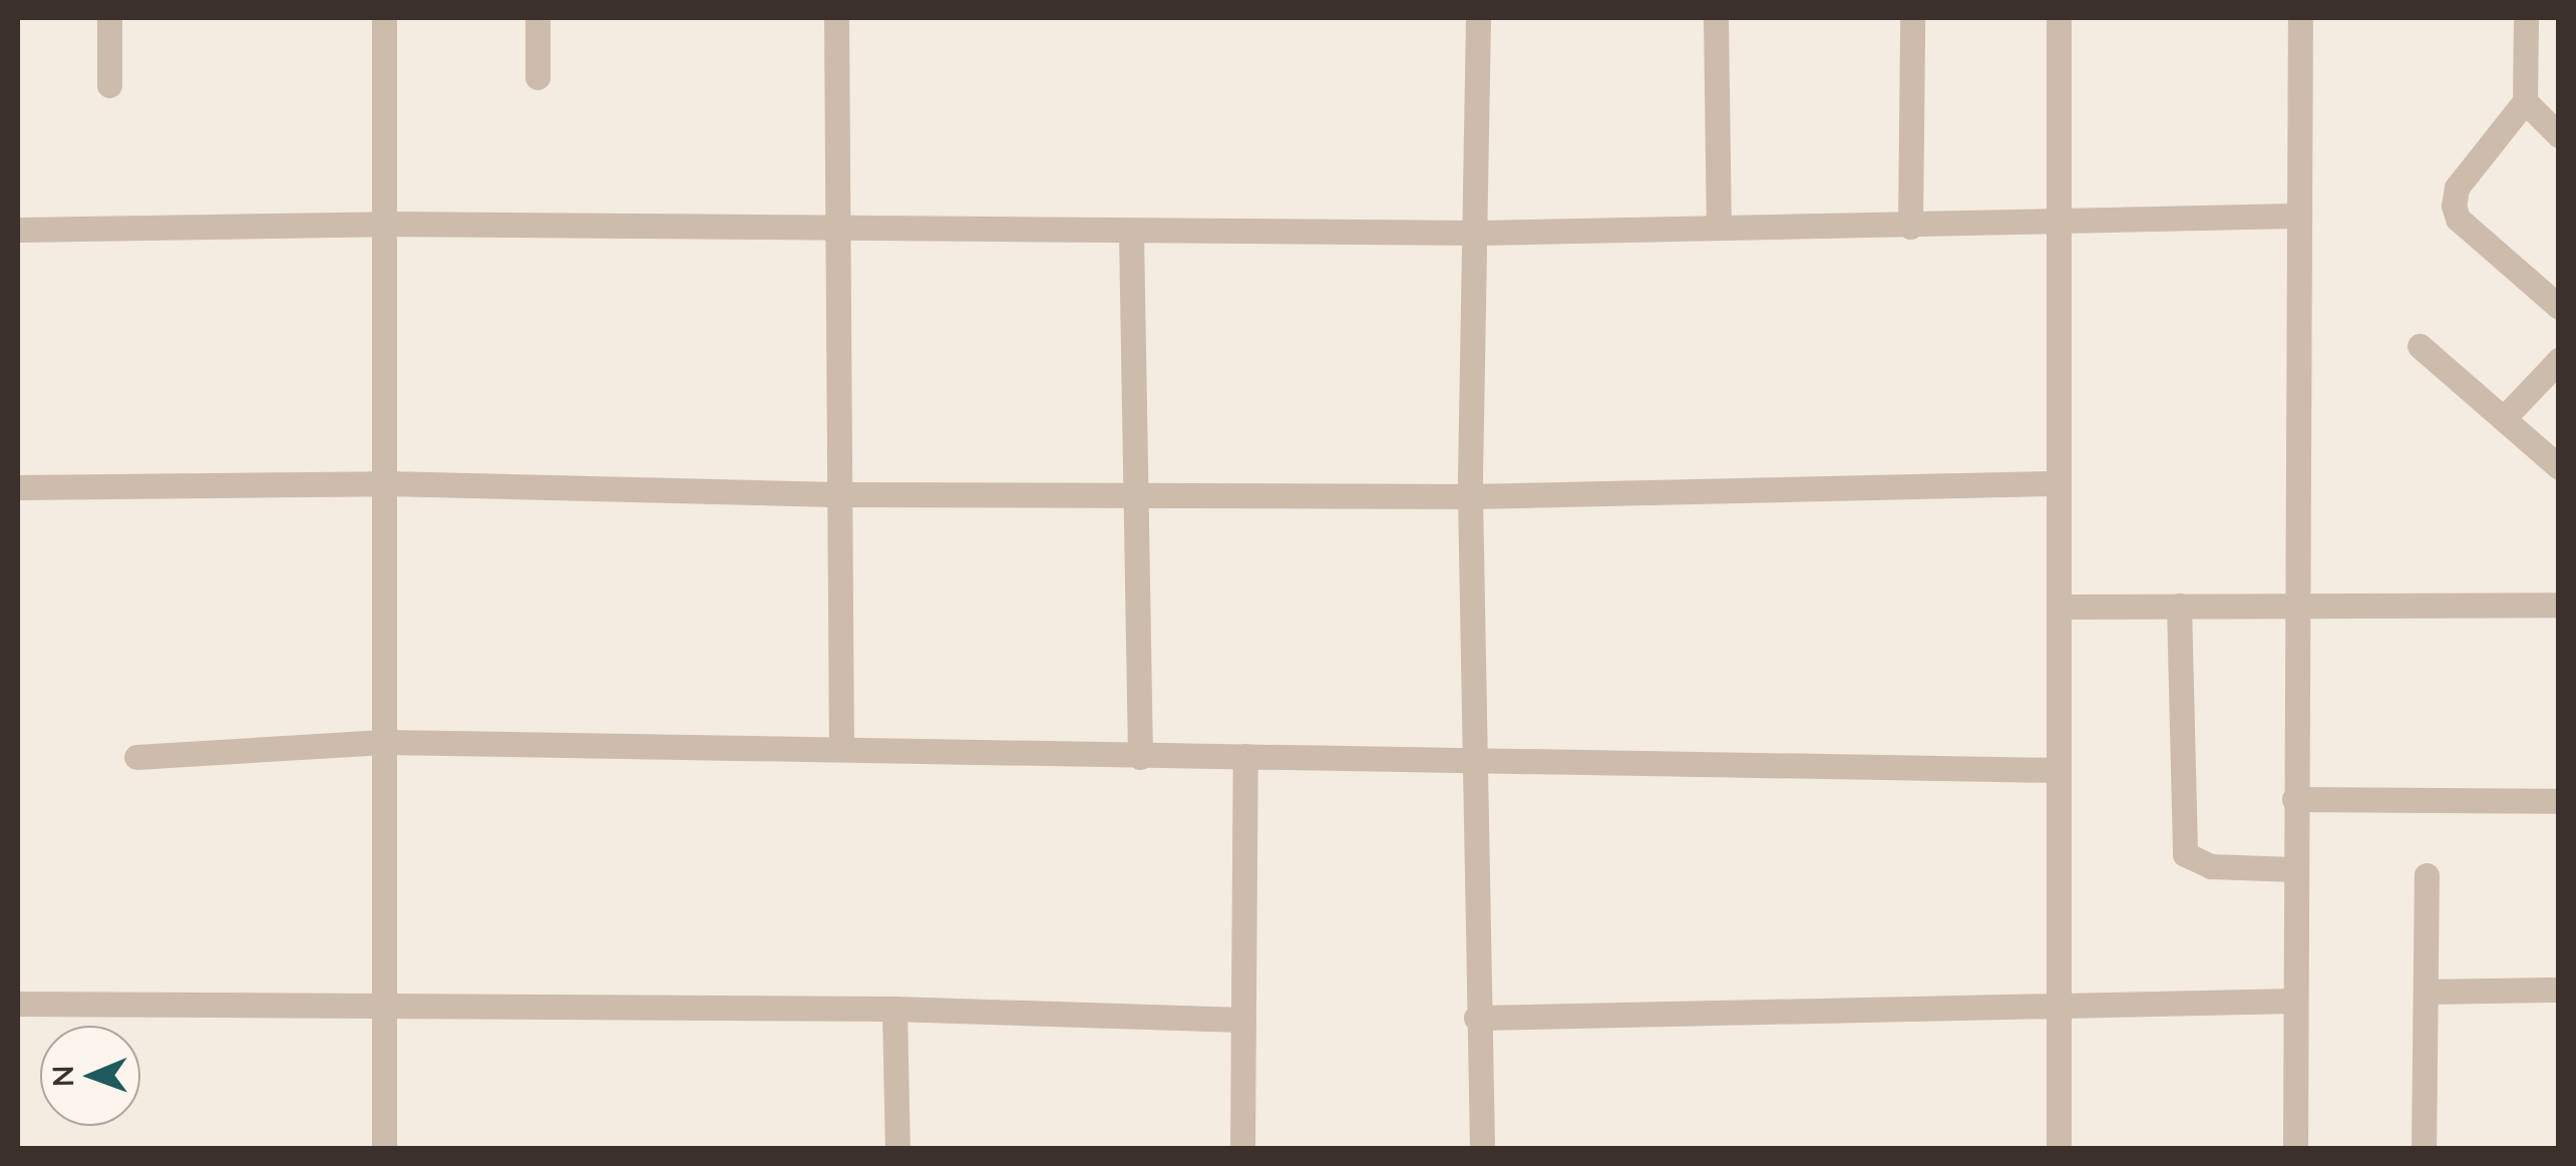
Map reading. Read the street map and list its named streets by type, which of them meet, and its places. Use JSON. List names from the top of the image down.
{
  "north": "left"
}
